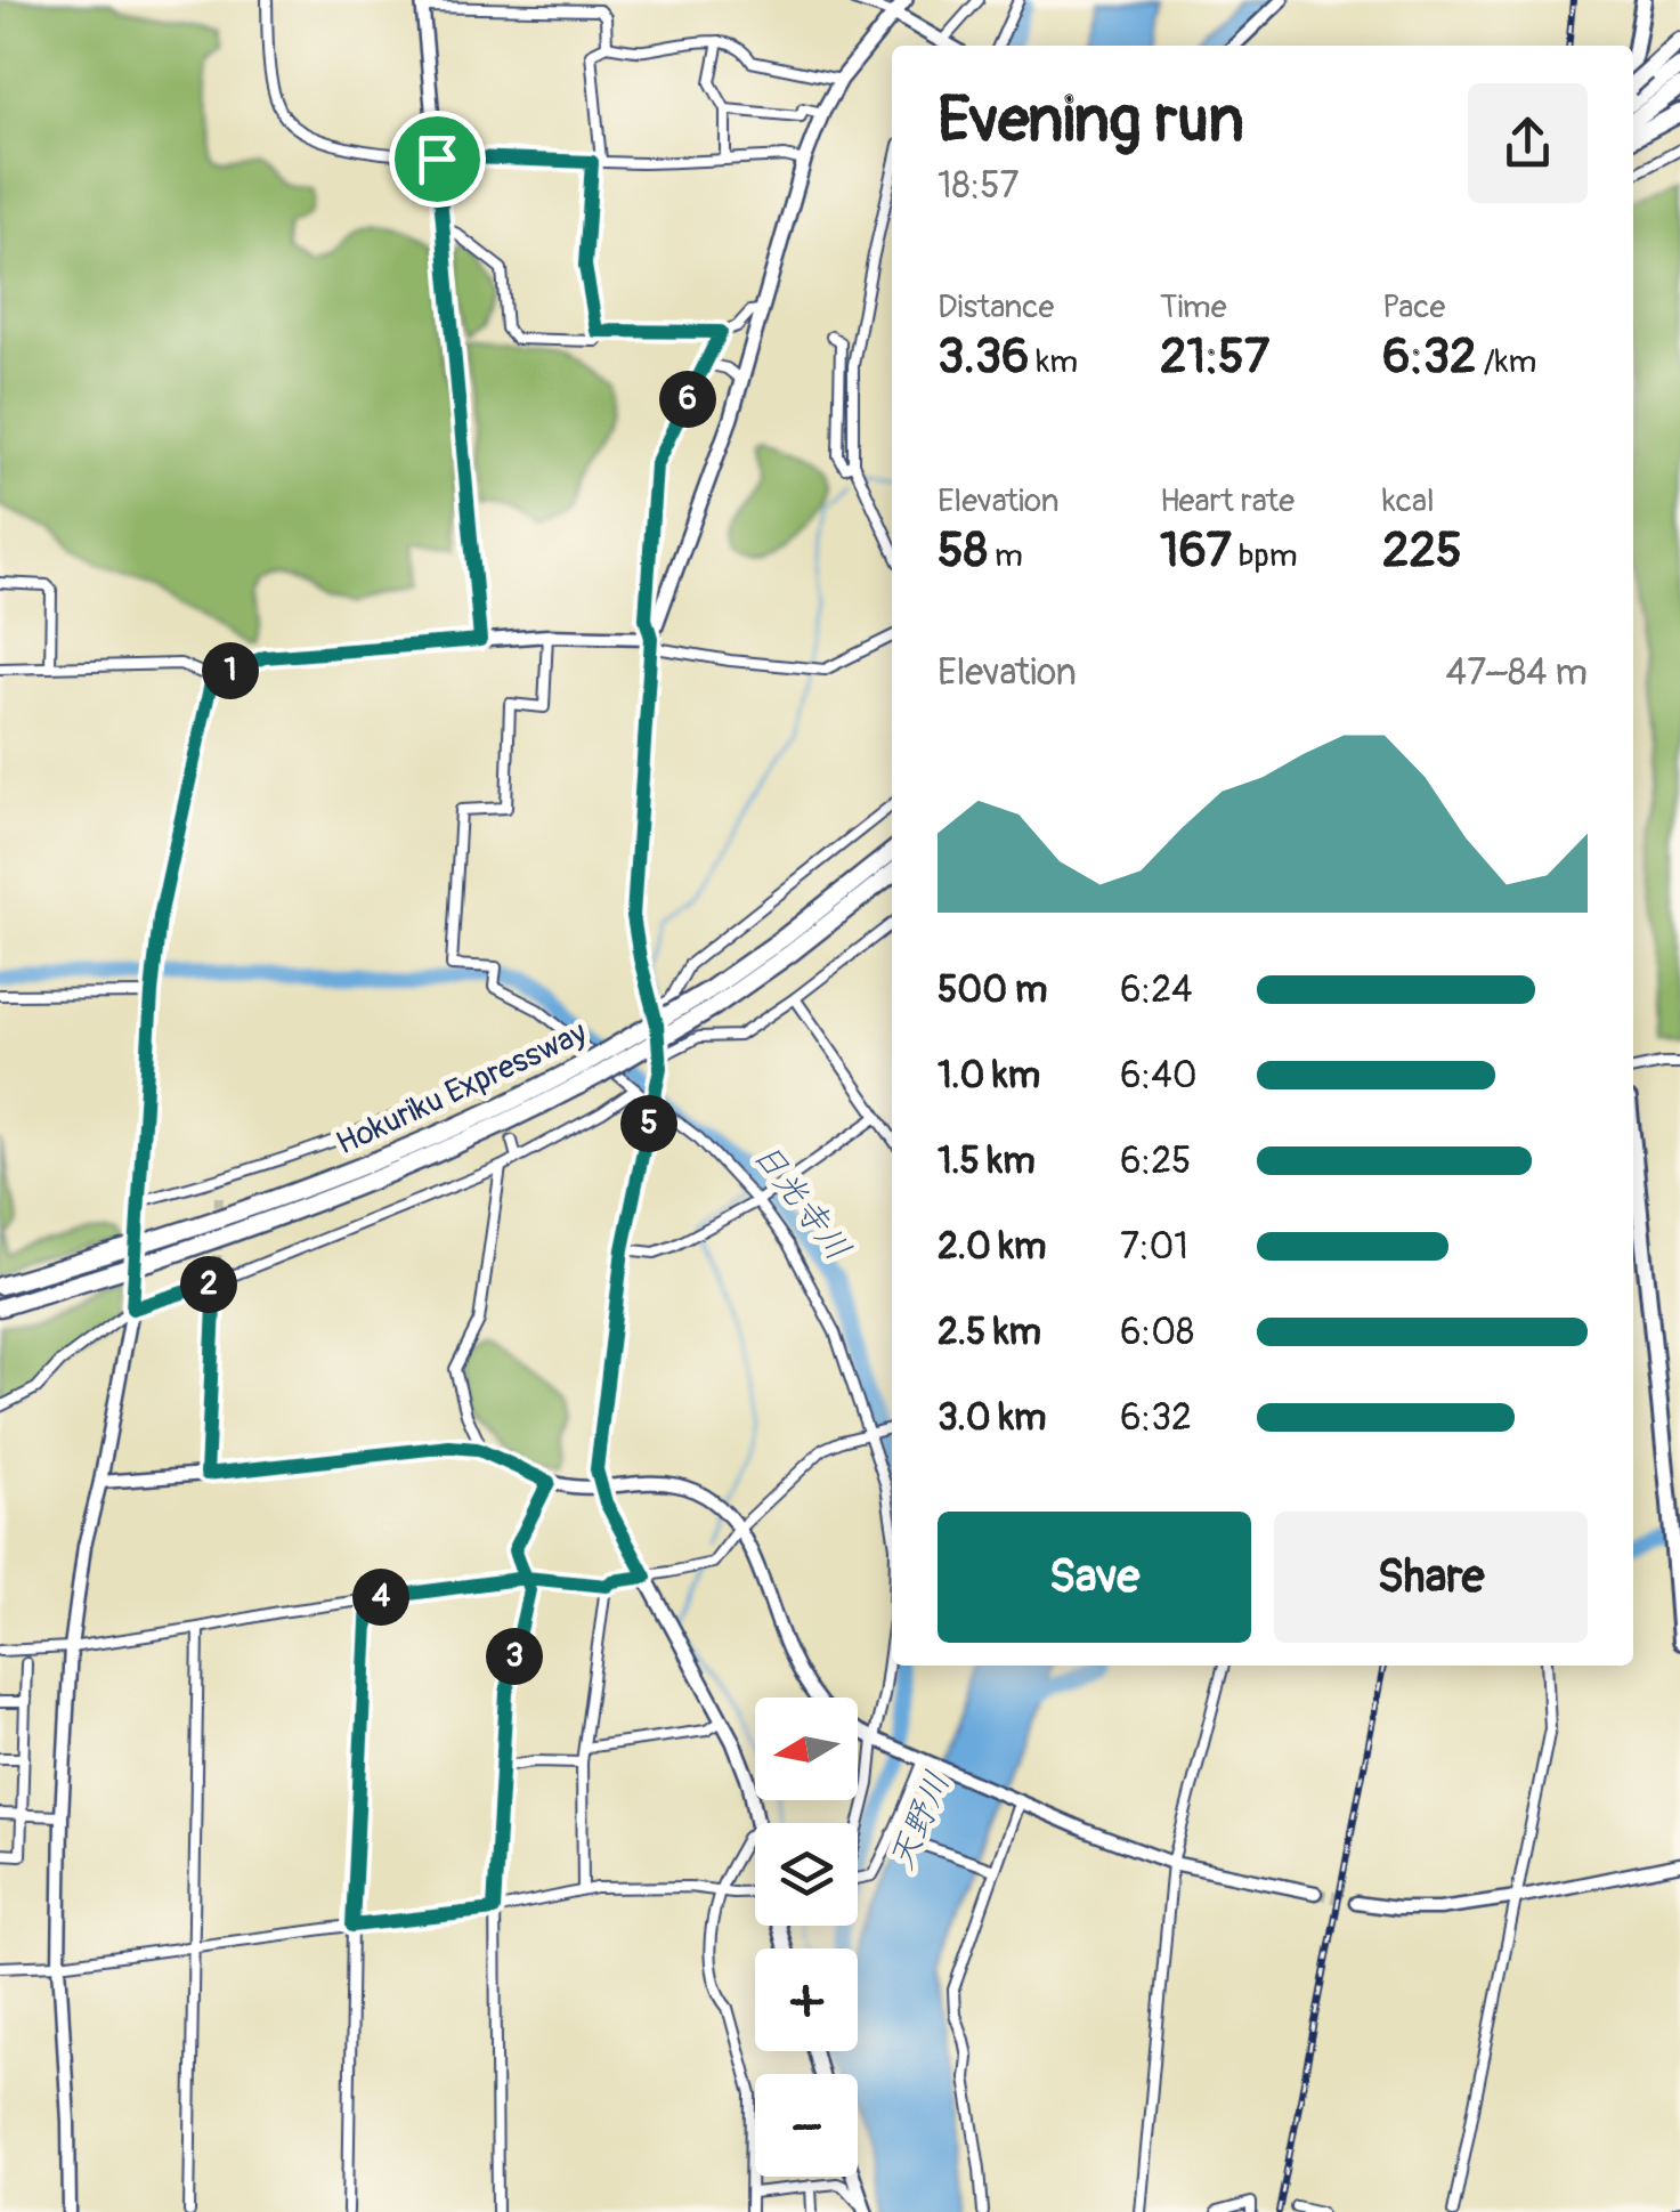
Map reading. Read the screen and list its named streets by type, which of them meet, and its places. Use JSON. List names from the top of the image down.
{
  "streets": {
    "highway": ["Hokuriku Expressway"]
  },
  "water": ["日光寺川", "天野川"],
  "north": "left",
  "page": {
    "heading": ["Evening run", "18:57"],
    "stats": [
      ["Distance", "3.36 km"],
      ["Time", "21:57"],
      ["Pace", "6:32 /km"],
      ["Elevation", "58 m"],
      ["Heart rate", "167 bpm"],
      ["kcal", "225"]
    ],
    "pins": [
      "6",
      "1",
      "5",
      "2",
      "4",
      "3"
    ],
    "chart": ["Elevation", "47–84 m"],
    "list": [
      {
        "name": "500 m",
        "note": "6:24"
      },
      {
        "name": "1.0 km",
        "note": "6:40"
      },
      {
        "name": "1.5 km",
        "note": "6:25"
      },
      {
        "name": "2.0 km",
        "note": "7:01"
      },
      {
        "name": "2.5 km",
        "note": "6:08"
      },
      {
        "name": "3.0 km",
        "note": "6:32"
      }
    ],
    "buttons": ["Save", "Share"],
    "map_buttons": ["+", "−"]
  }
}
